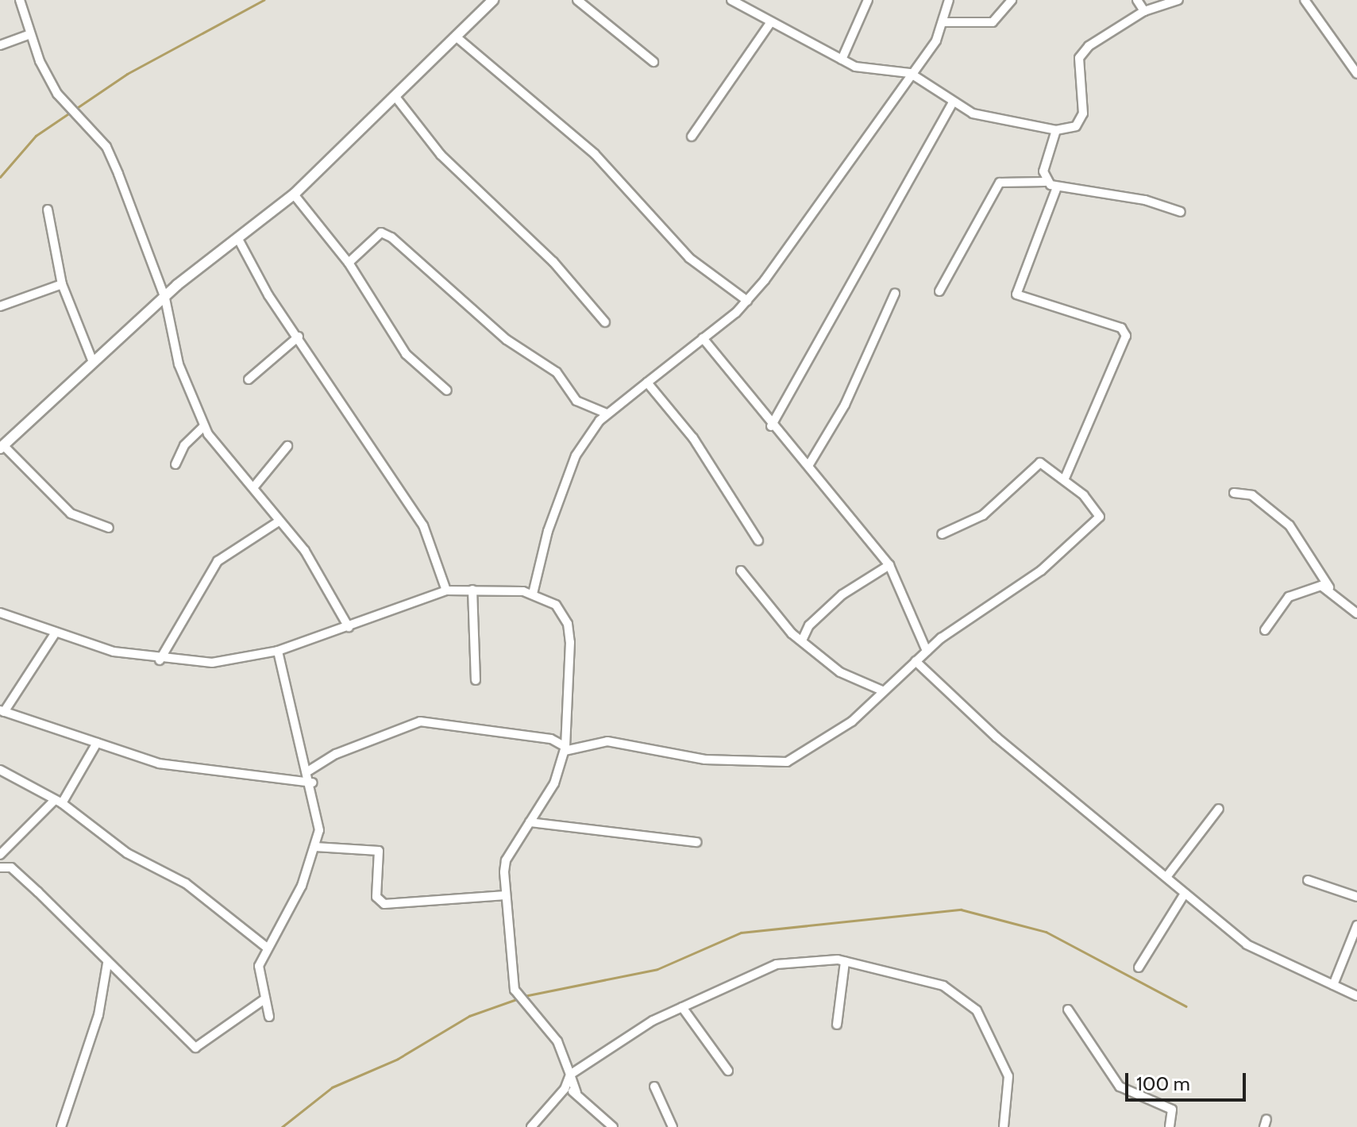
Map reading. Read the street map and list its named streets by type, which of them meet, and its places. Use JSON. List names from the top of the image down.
{
  "scale_bar": "100 m"
}
